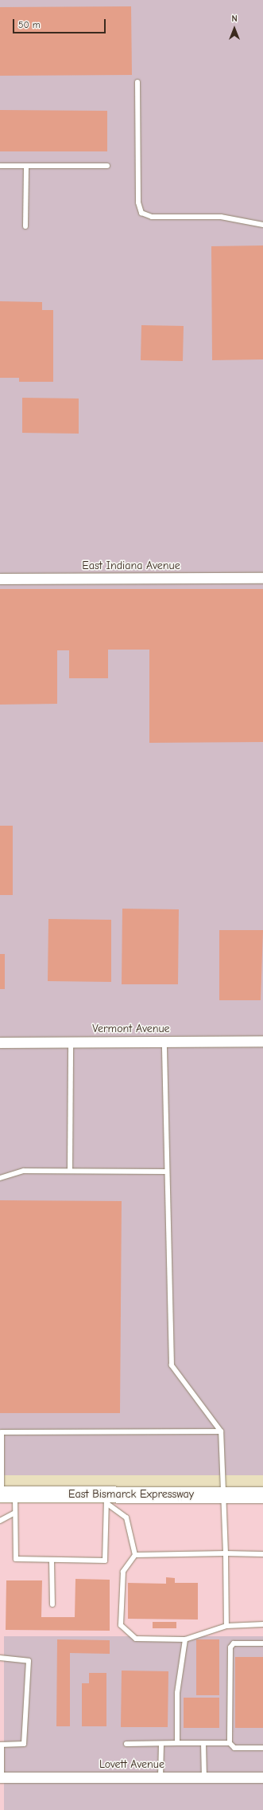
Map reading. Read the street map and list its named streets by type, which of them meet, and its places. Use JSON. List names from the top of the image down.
{
  "streets": {
    "main road": ["East Bismarck Expressway"],
    "street": ["East Indiana Avenue", "Vermont Avenue", "Lovett Avenue"]
  },
  "scale_bar": "50 m",
  "north": "top"
}
